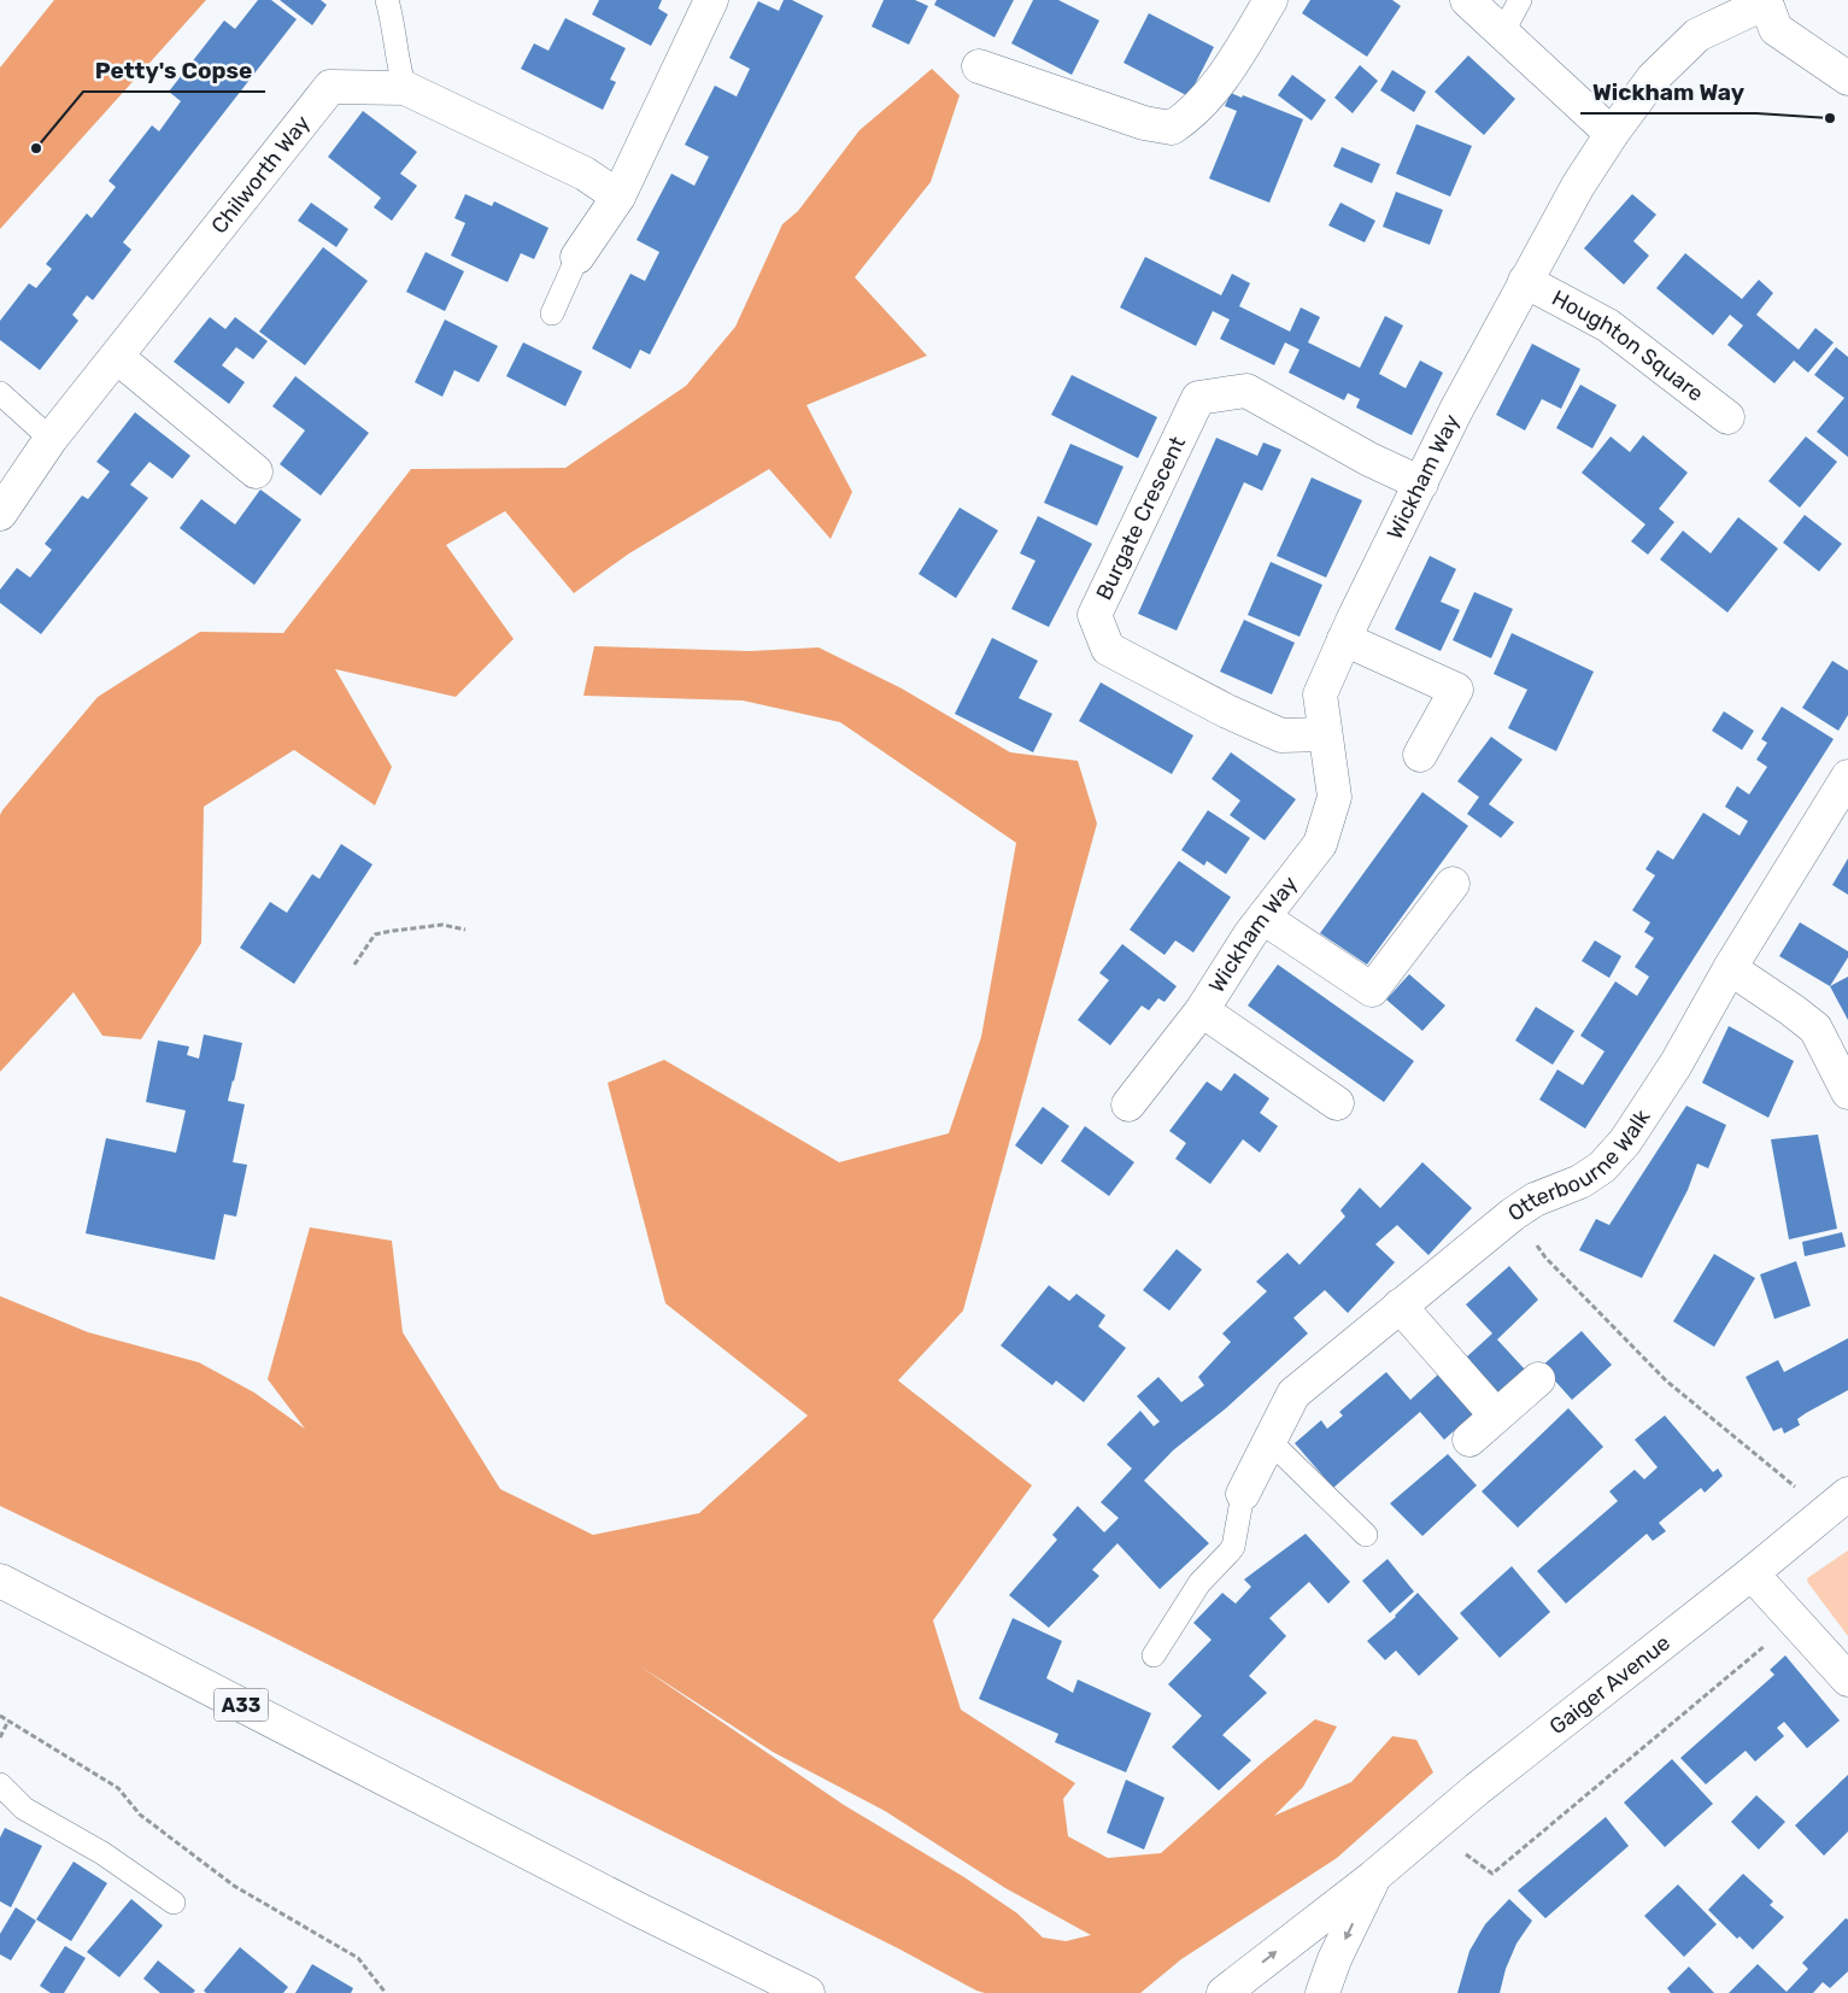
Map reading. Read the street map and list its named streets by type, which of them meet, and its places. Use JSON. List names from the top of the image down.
{
  "streets": {
    "main road": [
      "Chilworth Way",
      "Houghton Square",
      "Wickham Way",
      "Burgate Crescent",
      "Otterbourne Walk",
      "Gaiger Avenue",
      "A33"
    ]
  },
  "crossings": [
    ["Houghton Square", "Wickham Way"],
    ["Wickham Way", "Burgate Crescent"]
  ],
  "places": ["Wickham Way", "Petty's Copse"]
}
